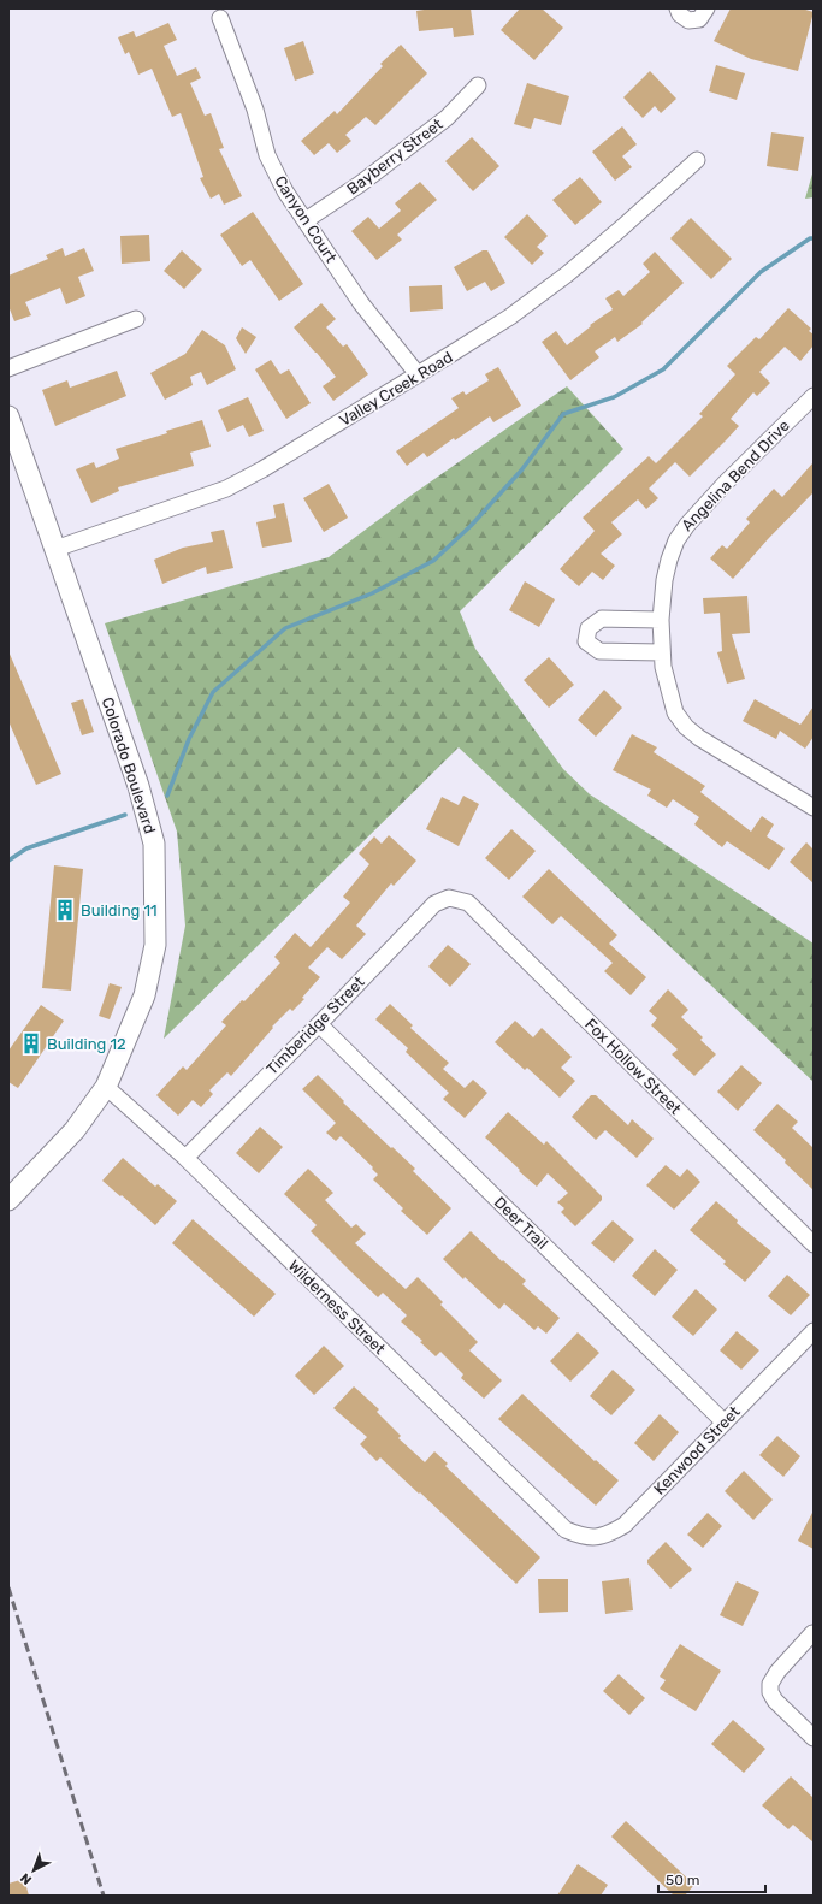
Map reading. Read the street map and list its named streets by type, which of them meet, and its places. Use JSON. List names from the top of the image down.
{
  "streets": {
    "main road": ["Colorado Boulevard"],
    "street": [
      "Bayberry Street",
      "Canyon Court",
      "Valley Creek Road",
      "Angelina Bend Drive",
      "Timberidge Street",
      "Fox Hollow Street",
      "Deer Trail",
      "Wilderness Street",
      "Kenwood Street"
    ]
  },
  "crossings": [
    ["Bayberry Street", "Canyon Court"],
    ["Canyon Court", "Valley Creek Road"],
    ["Valley Creek Road", "Colorado Boulevard"],
    ["Colorado Boulevard", "Wilderness Street"],
    ["Timberidge Street", "Fox Hollow Street"],
    ["Timberidge Street", "Deer Trail"],
    ["Timberidge Street", "Wilderness Street"],
    ["Deer Trail", "Kenwood Street"],
    ["Wilderness Street", "Kenwood Street"]
  ],
  "places": {
    "building": ["Building 11", "Building 12"]
  },
  "scale_bar": "50 m",
  "north": "bottom left"
}
